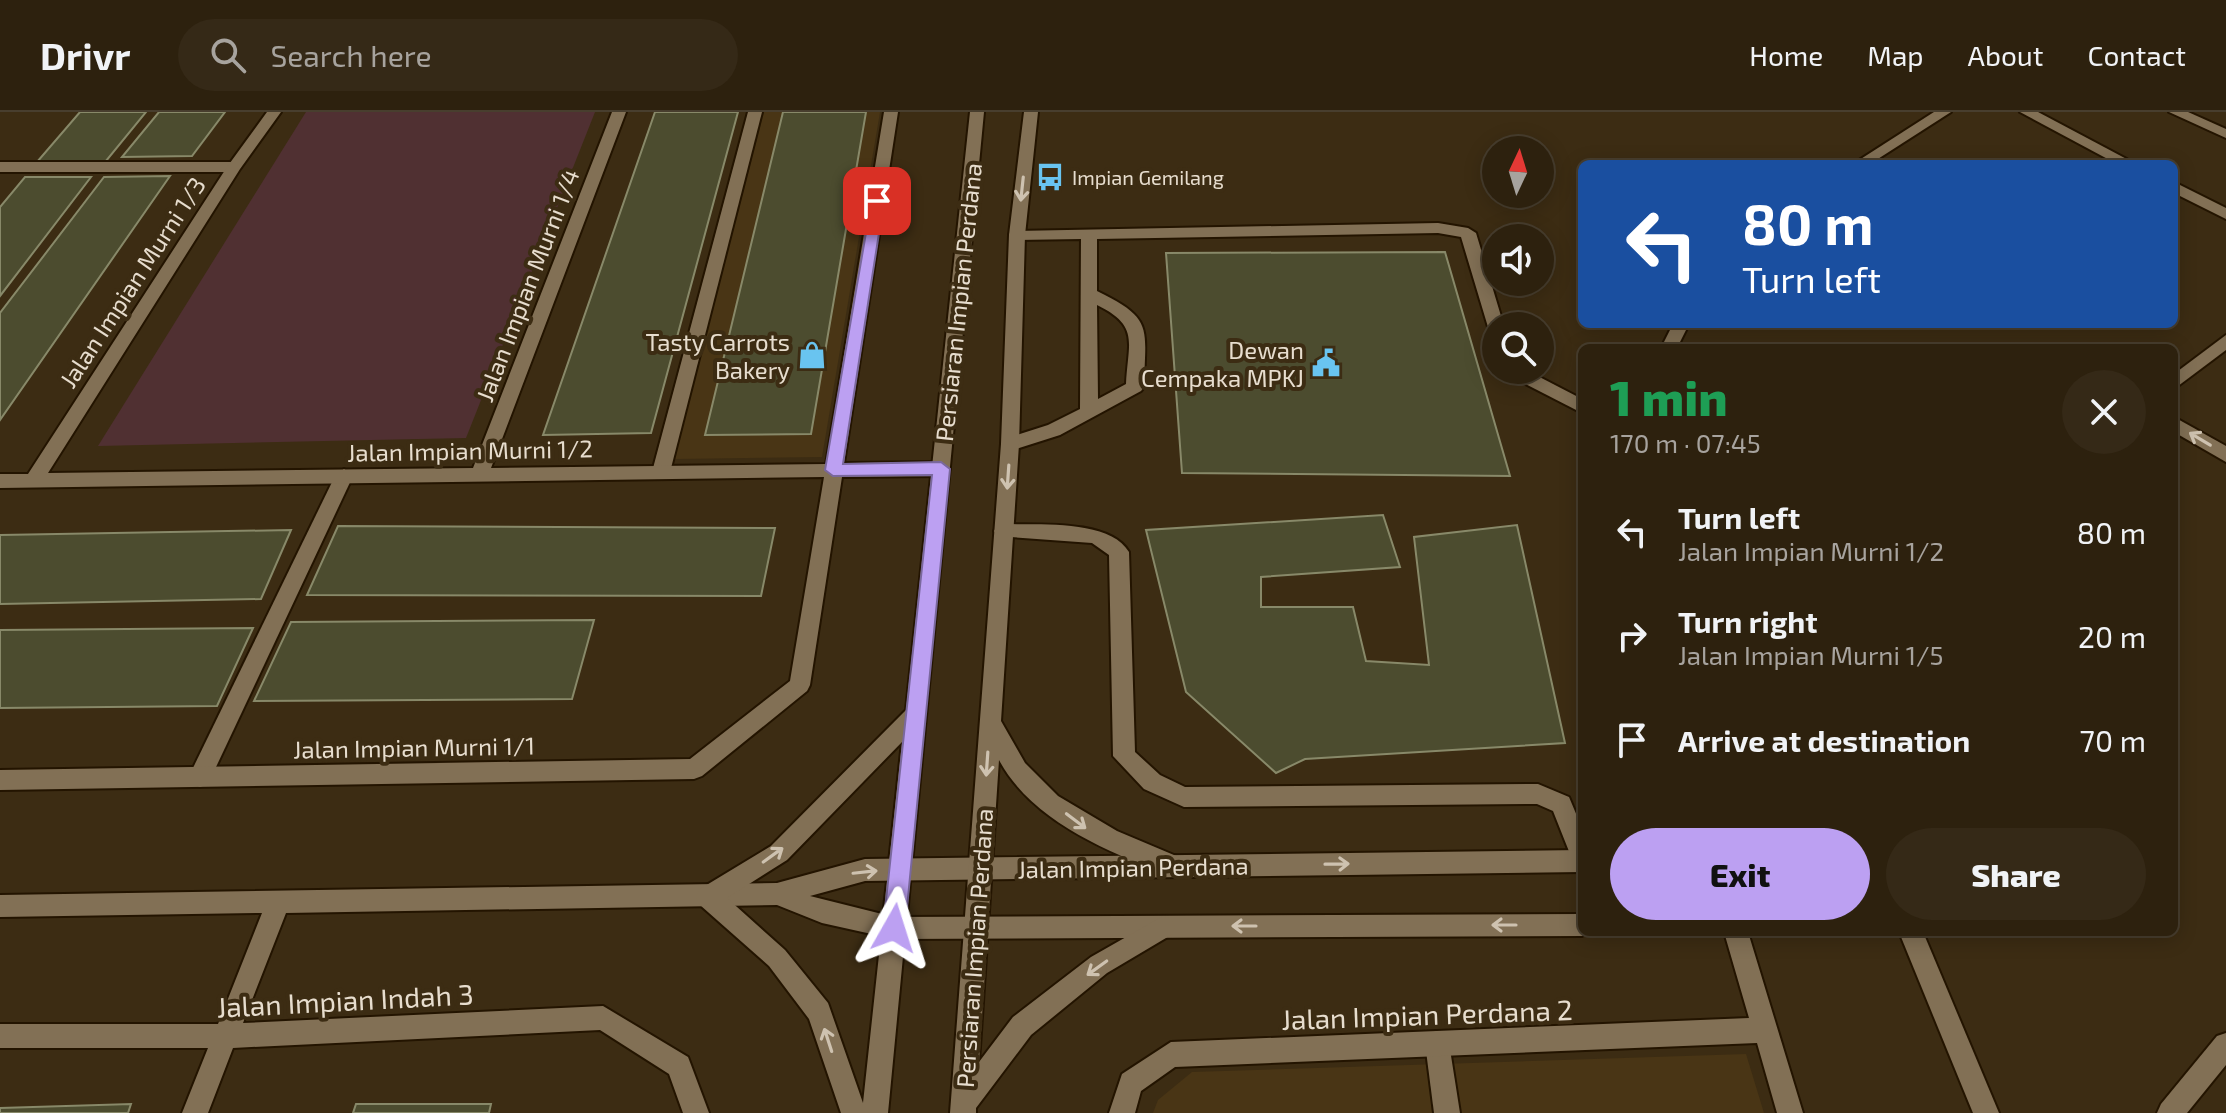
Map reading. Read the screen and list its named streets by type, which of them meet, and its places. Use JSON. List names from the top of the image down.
{
  "streets": {
    "street": [
      "Jalan Impian Murni 1/3",
      "Jalan Impian Murni 1/4",
      "Persiaran Impian Perdana",
      "Jalan Impian Murni 1/2",
      "Jalan Impian Murni 1/1",
      "Jalan Impian Perdana",
      "Jalan Impian Indah 3",
      "Jalan Impian Perdana 2"
    ]
  },
  "crossings": [
    ["Jalan Impian Murni 1/3", "Jalan Impian Murni 1/2"],
    ["Jalan Impian Murni 1/4", "Jalan Impian Murni 1/2"],
    ["Persiaran Impian Perdana", "Jalan Impian Murni 1/2"],
    ["Persiaran Impian Perdana", "Jalan Impian Perdana"],
    ["Jalan Impian Murni 1/2", "Jalan Impian Murni 1/1"]
  ],
  "places": {
    "bus stop": ["Impian Gemilang"],
    "shop": ["Tasty Carrots Bakery"],
    "public building": ["Dewan Cempaka MPKJ"]
  },
  "north": "top",
  "page": {
    "header": "Drivr",
    "search": "Search here",
    "nav": [
      "Home",
      "Map",
      "About",
      "Contact"
    ],
    "turn": ["80 m", "Turn left"],
    "heading": ["1 min", "170 m · 07:45"],
    "list": [
      {
        "name": "Turn left",
        "note": "Jalan Impian Murni 1/2",
        "value": "80 m"
      },
      {
        "name": "Turn right",
        "note": "Jalan Impian Murni 1/5",
        "value": "20 m"
      },
      {
        "name": "Arrive at destination",
        "value": "70 m"
      }
    ],
    "buttons": ["Exit", "Share"]
  }
}
